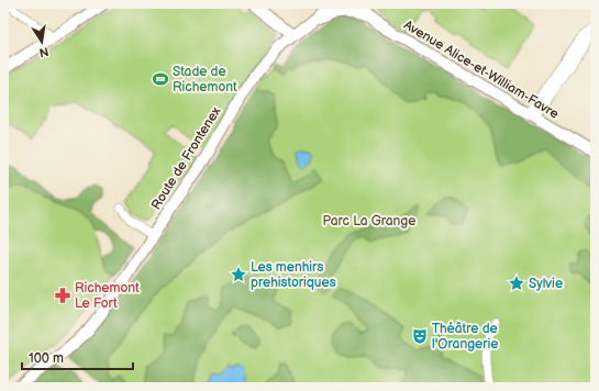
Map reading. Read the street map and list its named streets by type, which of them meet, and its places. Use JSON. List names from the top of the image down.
{
  "streets": {
    "street": ["Avenue Alice-et-William-Favre", "Route de Frontenex"]
  },
  "parks": ["Parc La Grange"],
  "places": {
    "sports": ["Stade de Richemont"],
    "place": ["Les menhirs prehistoriques", "Sylvie"],
    "pharmacy": ["Richemont Le Fort"],
    "theatre": ["Théâtre de l'Orangerie"]
  },
  "scale_bar": "100 m",
  "north": "bottom"
}
